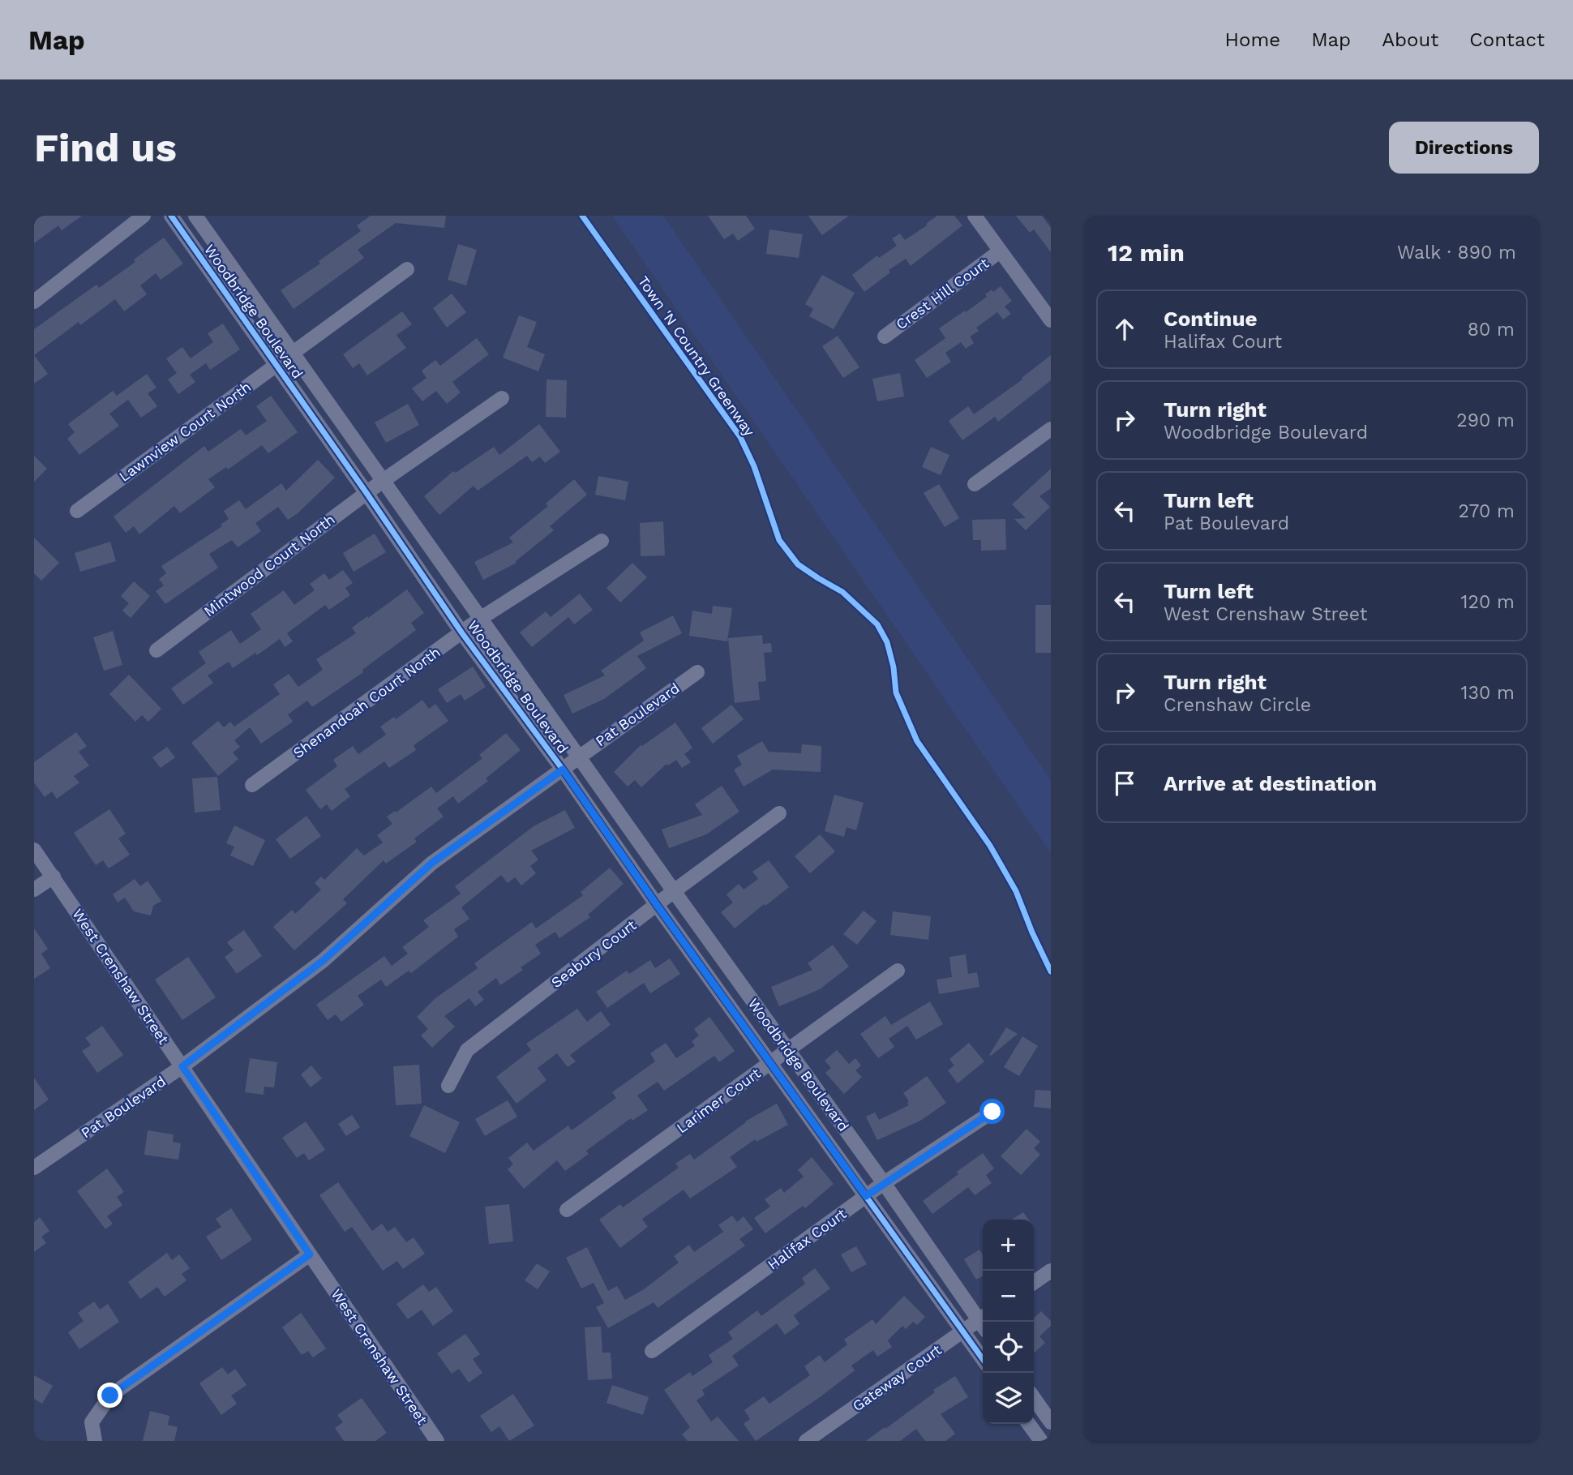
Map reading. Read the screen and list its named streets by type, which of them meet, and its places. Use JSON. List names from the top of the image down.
{
  "streets": {
    "street": [
      "Crest Hill Court",
      "Woodbridge Boulevard",
      "Lawnview Court North",
      "Mintwood Court North",
      "Shenandoah Court North",
      "Pat Boulevard",
      "Seabury Court",
      "West Crenshaw Street",
      "Larimer Court",
      "Halifax Court",
      "Gateway Court"
    ],
    "cycle path": ["Town 'N Country Greenway"]
  },
  "crossings": [
    ["Woodbridge Boulevard", "Lawnview Court North"],
    ["Woodbridge Boulevard", "Mintwood Court North"],
    ["Woodbridge Boulevard", "Shenandoah Court North"],
    ["Woodbridge Boulevard", "Pat Boulevard"],
    ["Woodbridge Boulevard", "Seabury Court"],
    ["Woodbridge Boulevard", "Larimer Court"],
    ["Woodbridge Boulevard", "Halifax Court"],
    ["Woodbridge Boulevard", "Gateway Court"],
    ["Pat Boulevard", "West Crenshaw Street"]
  ],
  "page": {
    "header": "Map",
    "nav": [
      "Home",
      "Map",
      "About",
      "Contact"
    ],
    "buttons": "Directions",
    "title": "Find us",
    "heading": ["12 min", "Walk · 890 m"],
    "list": [
      ["Continue", "Halifax Court", "80 m"],
      ["Turn right", "Woodbridge Boulevard", "290 m"],
      ["Turn left", "Pat Boulevard", "270 m"],
      ["Turn left", "West Crenshaw Street", "120 m"],
      ["Turn right", "Crenshaw Circle", "130 m"],
      "Arrive at destination"
    ],
    "map_buttons": ["+", "−"]
  }
}
